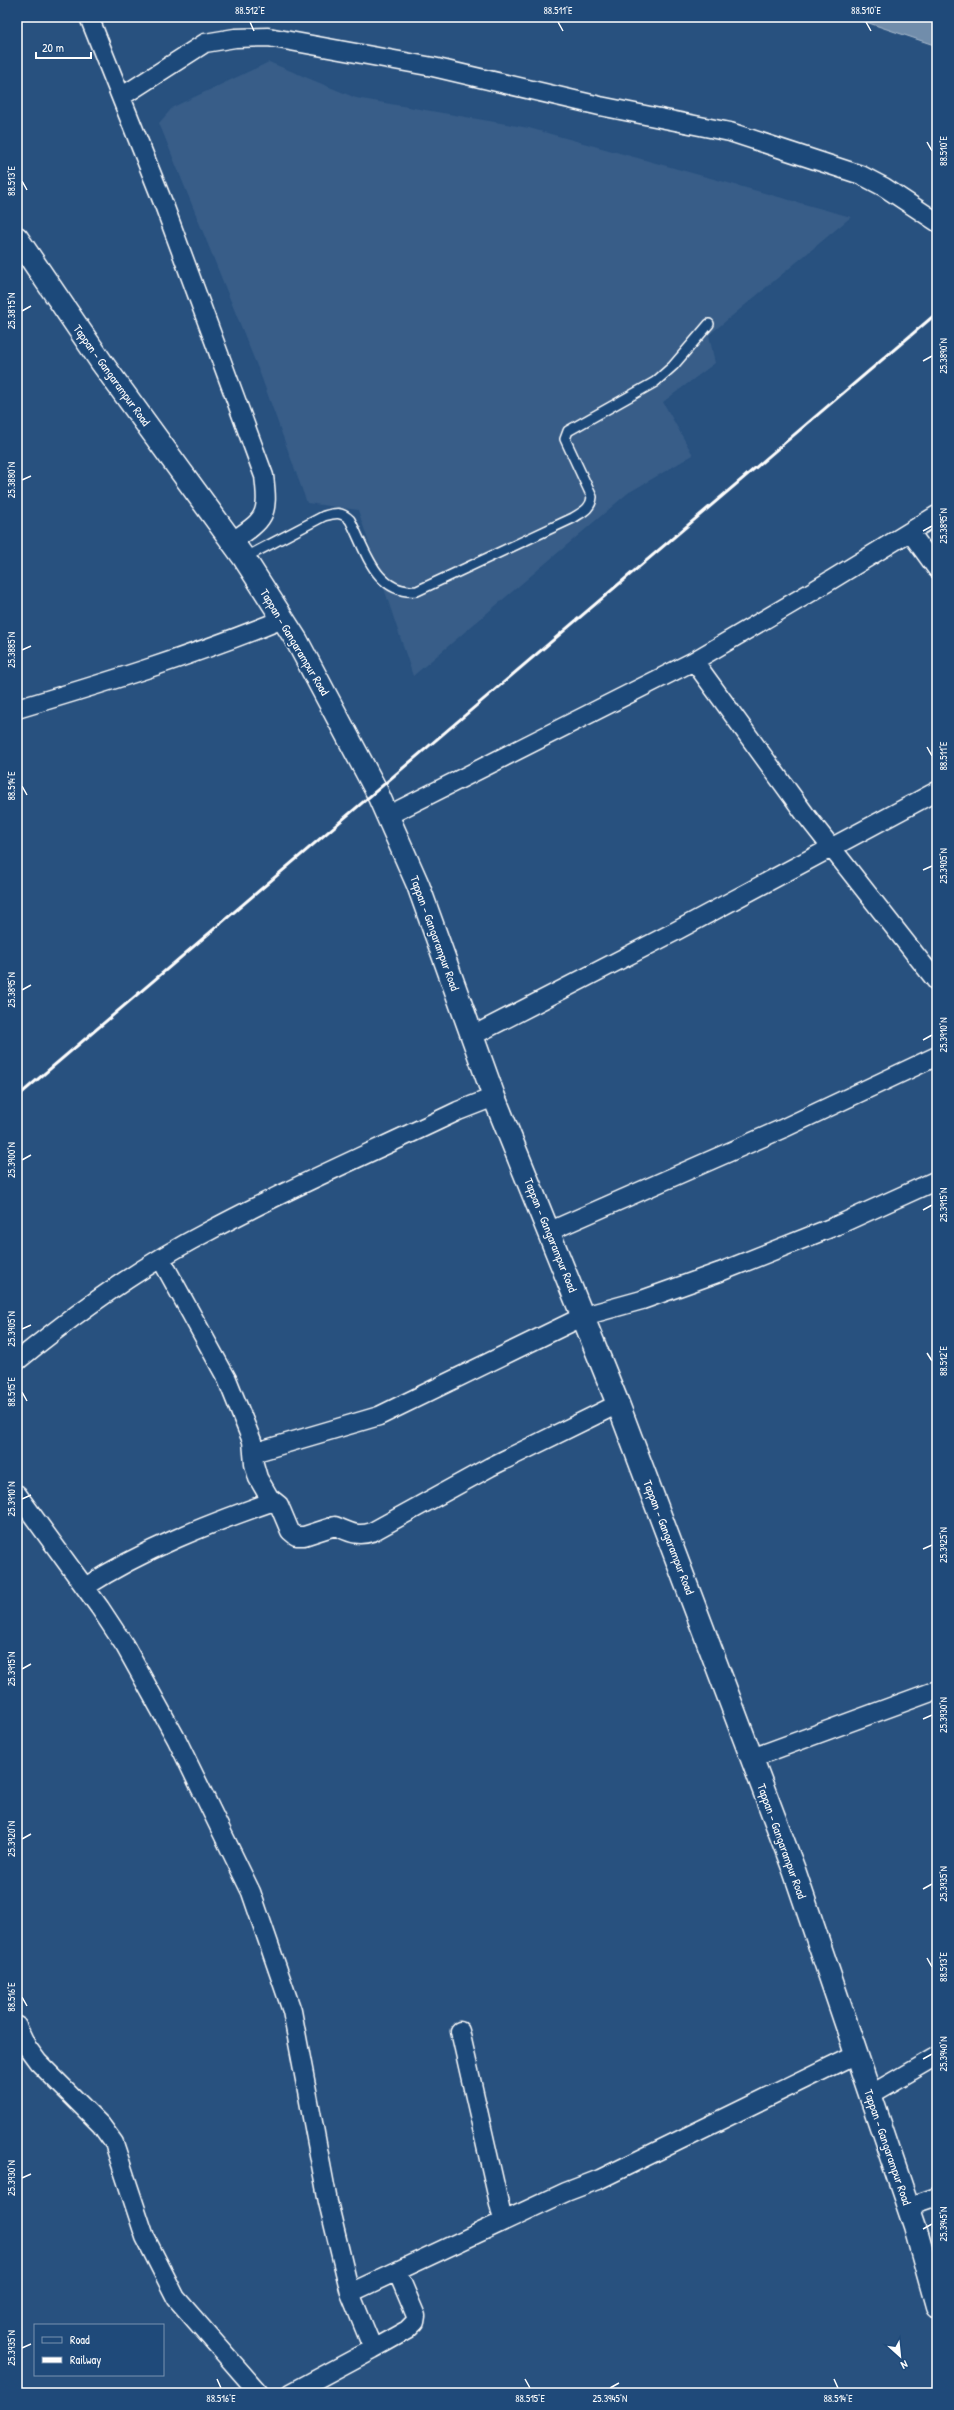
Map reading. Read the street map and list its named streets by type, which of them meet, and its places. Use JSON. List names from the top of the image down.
{
  "streets": {
    "main road": ["Tappan - Gangarampur Road"]
  },
  "legend": ["Road", "Railway"],
  "scale_bar": "20 m",
  "north": "bottom right",
  "coordinates": [
    "88.512°E",
    "88.511°E",
    "88.510°E",
    "88.513°E",
    "25.3875°N",
    "25.3890°N",
    "25.3880°N",
    "25.3895°N",
    "25.3885°N",
    "88.514°E",
    "25.3905°N",
    "25.3910°N",
    "25.3900°N",
    "25.3915°N",
    "88.515°E",
    "25.3925°N",
    "25.3930°N",
    "25.3920°N",
    "25.3935°N",
    "88.516°E",
    "25.3940°N",
    "25.3945°N"
  ]
}
